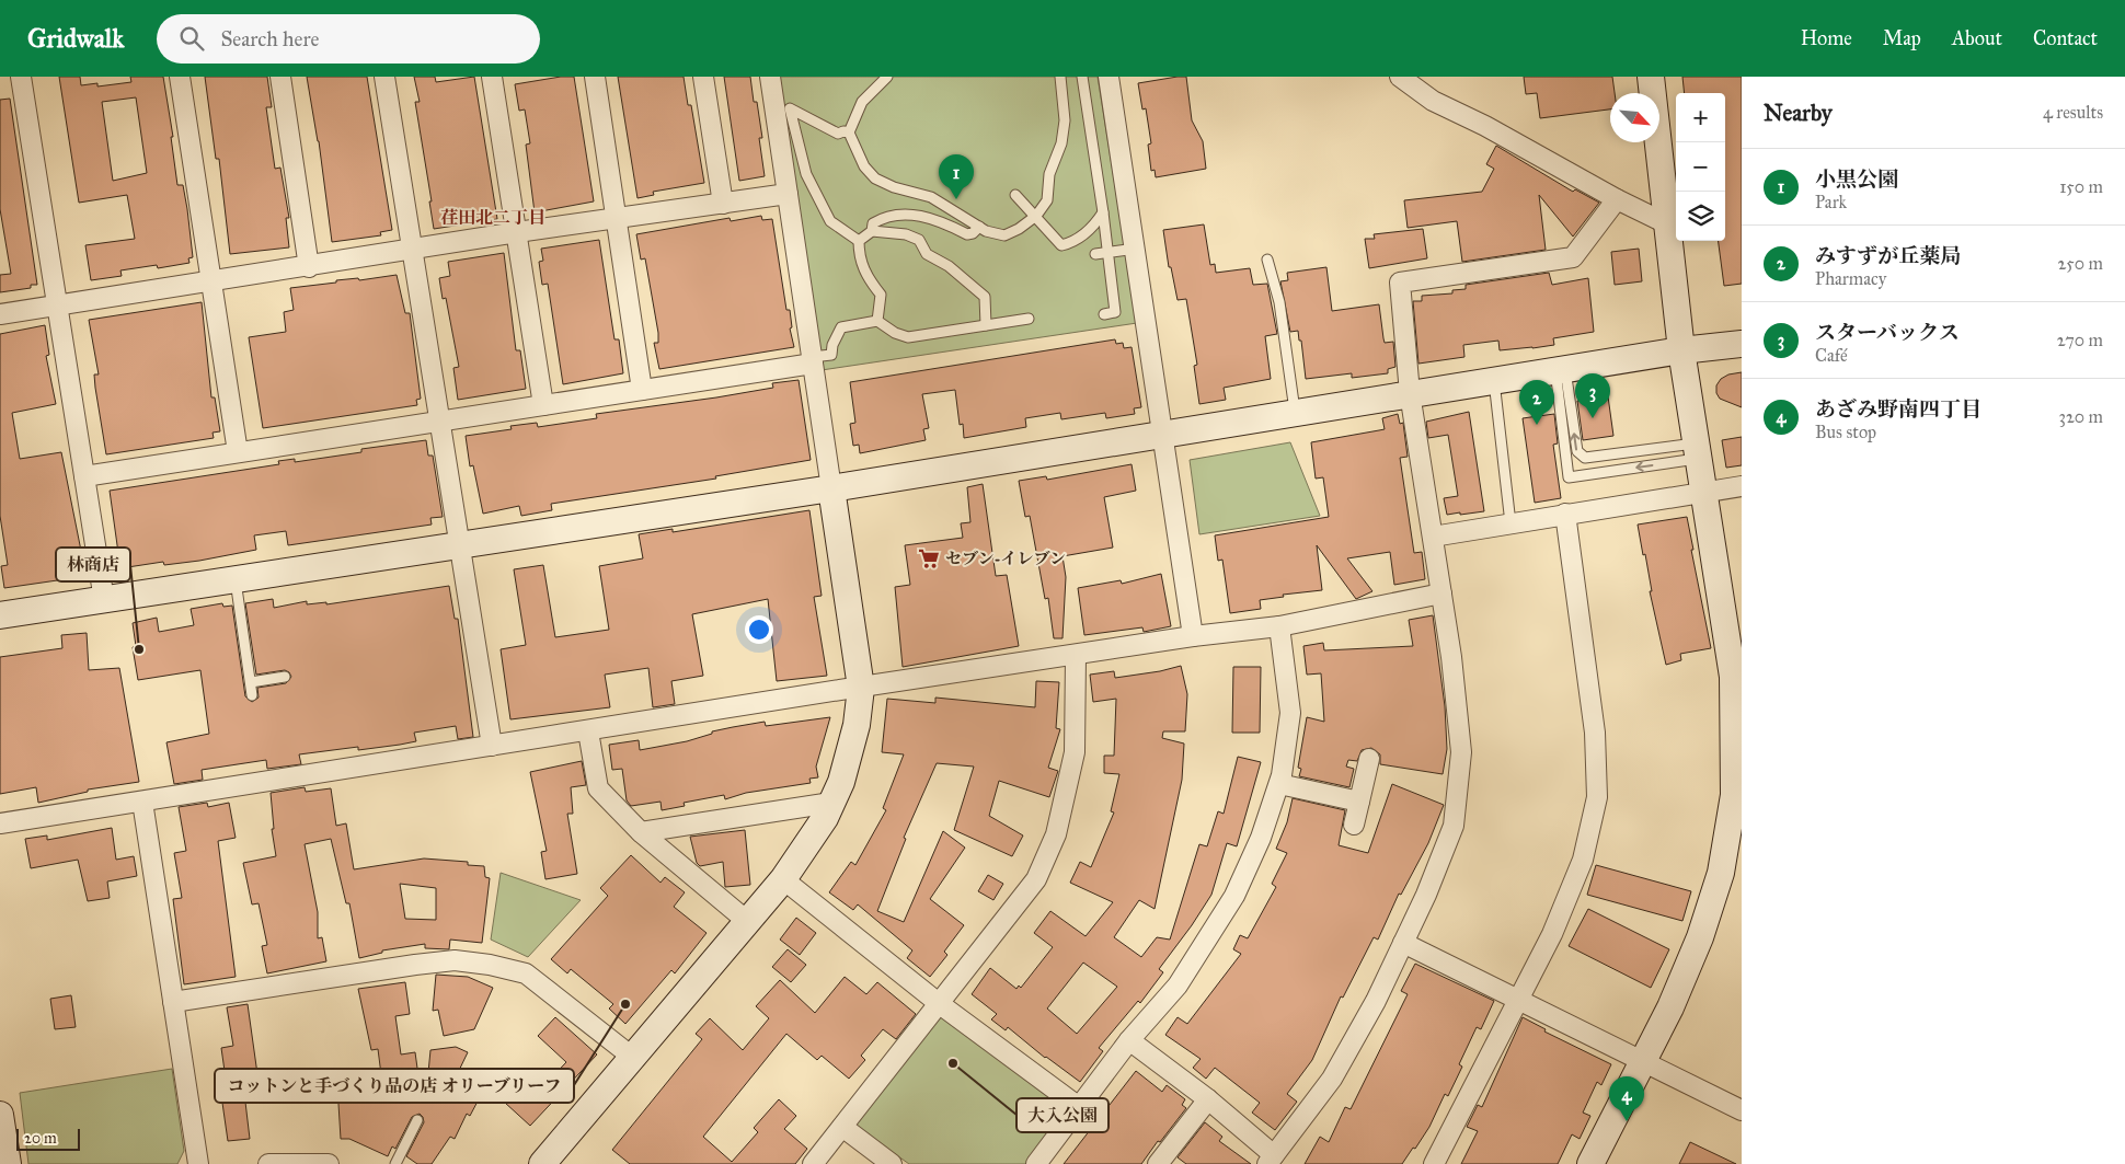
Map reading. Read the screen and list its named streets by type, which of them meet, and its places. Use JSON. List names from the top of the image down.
{
  "districts": ["荏田北二丁目"],
  "places": {
    "supermarket": ["セブン-イレブン"],
    "other": ["林商店", "コットンと手づくり品の店 オリーブリーフ", "大入公園"]
  },
  "scale_bar": "20 m",
  "north": "bottom right",
  "page": {
    "header": "Gridwalk",
    "search": "Search here",
    "nav": [
      "Home",
      "Map",
      "About",
      "Contact"
    ],
    "heading": ["Nearby", "4 results"],
    "map_buttons": ["+", "−"],
    "list": [
      {
        "mark": "1",
        "name": "小黒公園",
        "note": "Park",
        "value": "150 m"
      },
      {
        "mark": "2",
        "name": "みすずが丘薬局",
        "note": "Pharmacy",
        "value": "250 m"
      },
      {
        "mark": "3",
        "name": "スターバックス",
        "note": "Café",
        "value": "270 m"
      },
      {
        "mark": "4",
        "name": "あざみ野南四丁目",
        "note": "Bus stop",
        "value": "320 m"
      }
    ],
    "pins": [
      "1",
      "3",
      "2",
      "4"
    ],
    "scale": "20 m"
  }
}
